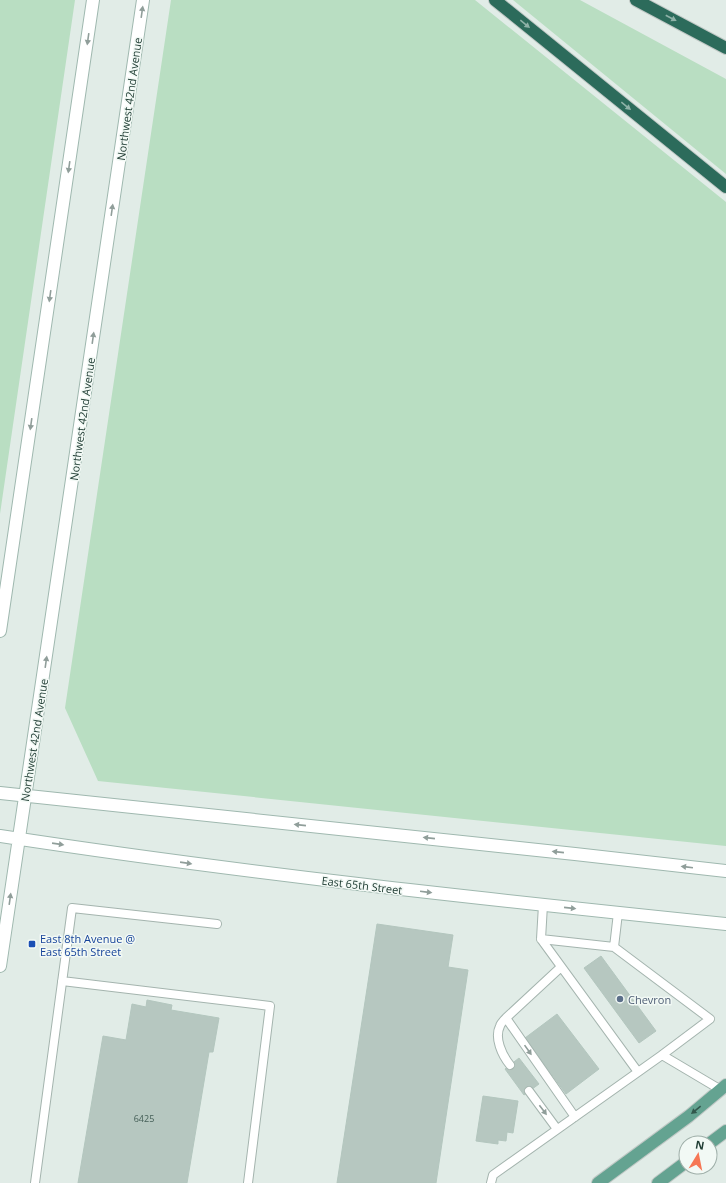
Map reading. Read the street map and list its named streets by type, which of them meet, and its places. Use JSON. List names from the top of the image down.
{
  "streets": {
    "main road": ["Northwest 42nd Avenue", "East 65th Street"]
  },
  "crossings": [
    ["Northwest 42nd Avenue", "East 65th Street"]
  ],
  "places": {
    "transit": ["East 8th Avenue @ East 65th Street"],
    "other": ["Chevron"]
  },
  "house_numbers": ["6425"],
  "north": "top"
}
